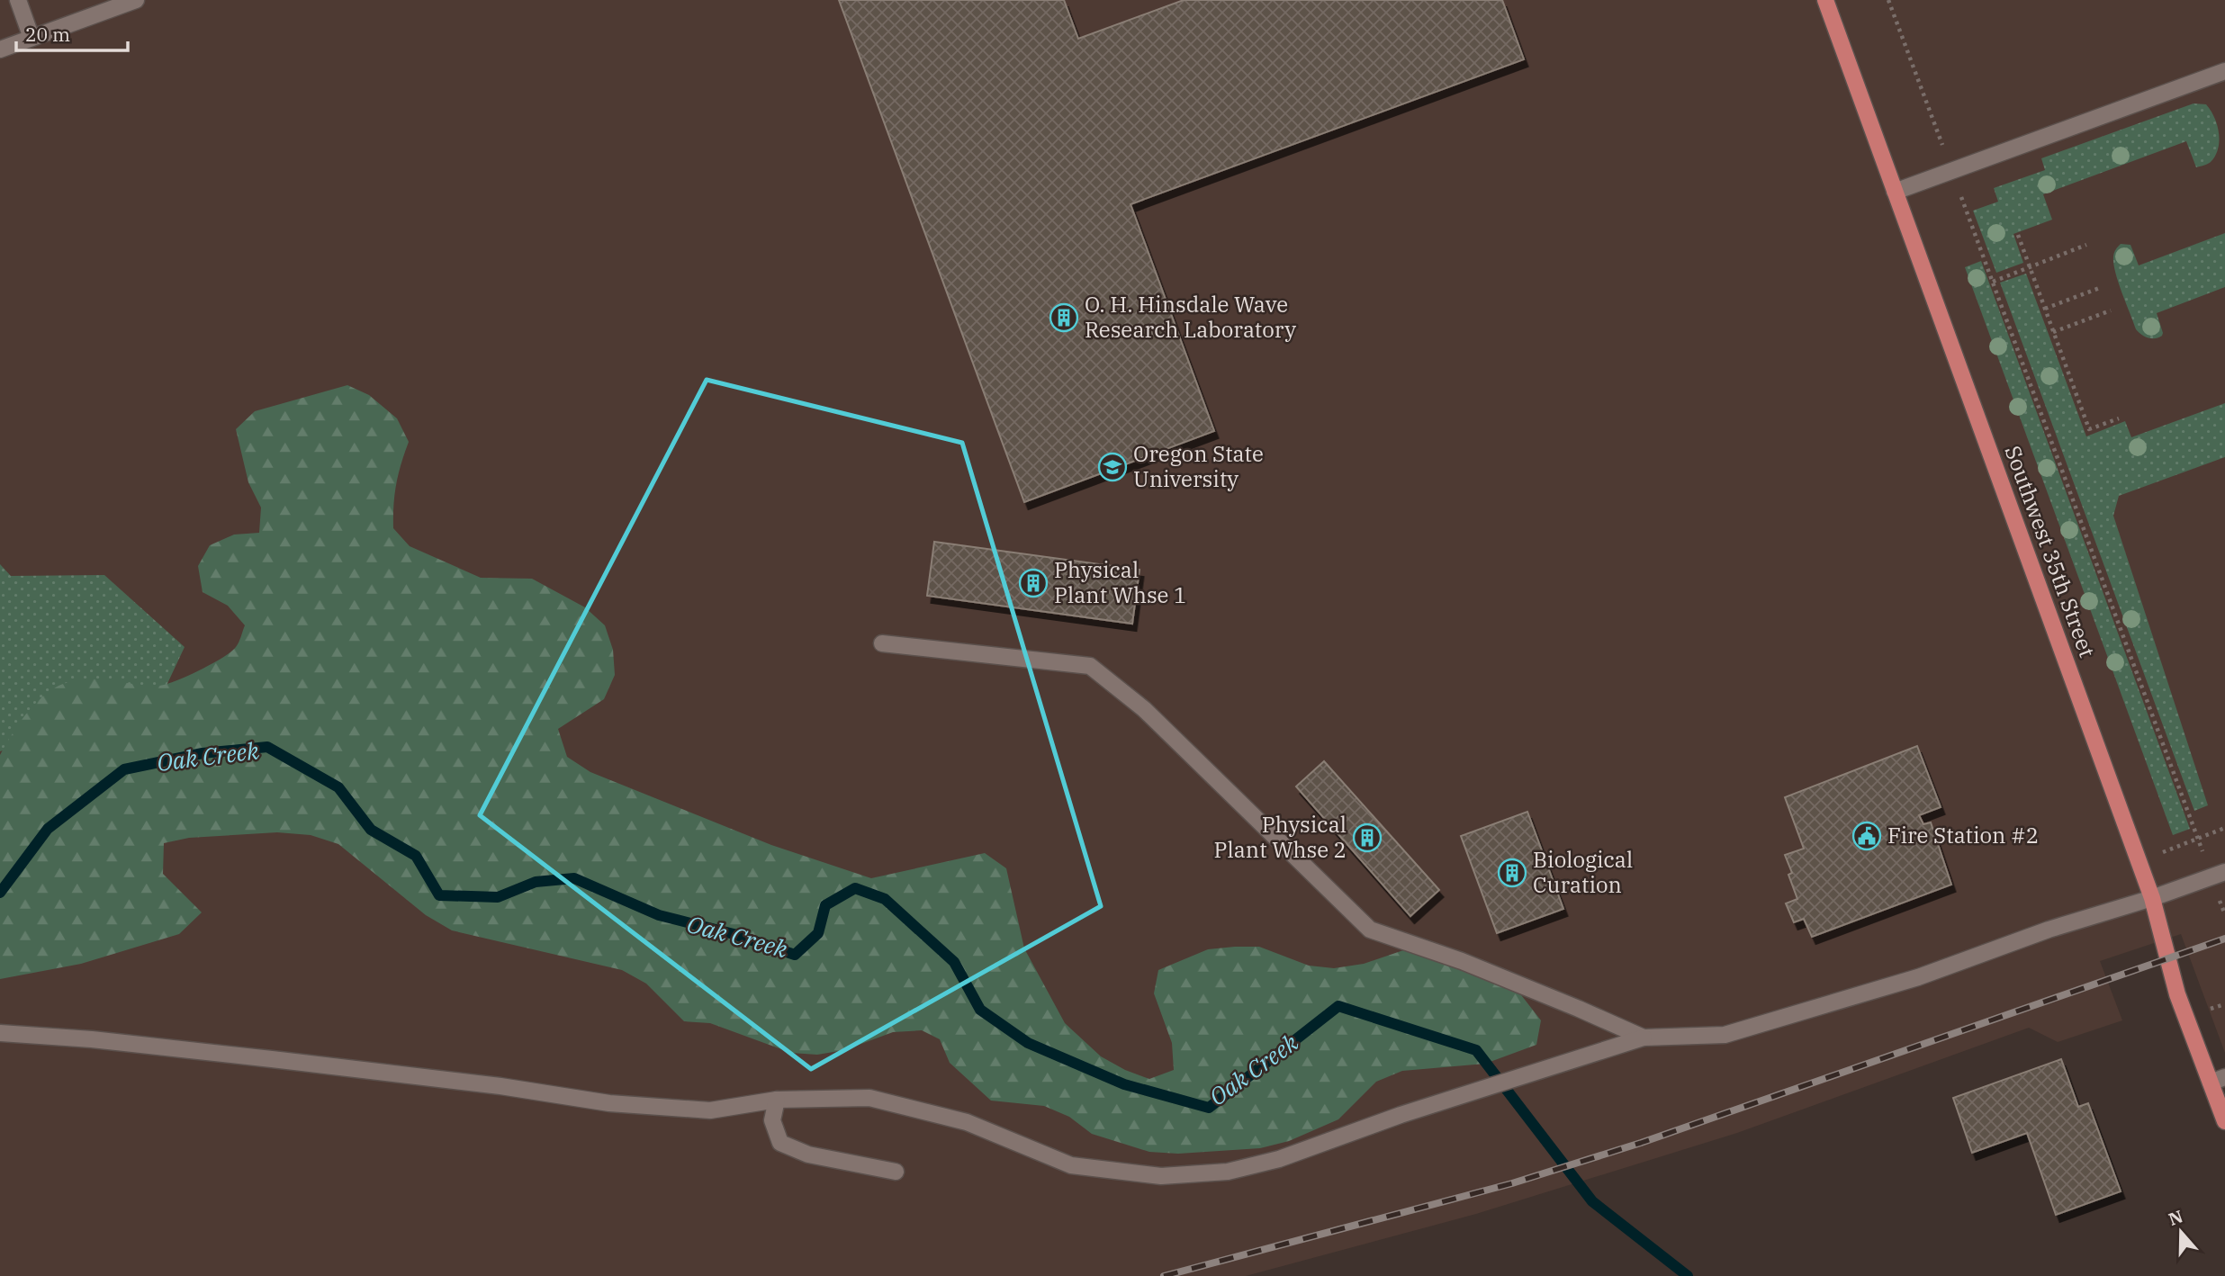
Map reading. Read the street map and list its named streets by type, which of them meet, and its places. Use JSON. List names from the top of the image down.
{
  "streets": {
    "main road": ["Southwest 35th Street"]
  },
  "water": ["Oak Creek"],
  "places": {
    "building": [
      "O. H. Hinsdale Wave Research Laboratory",
      "Physical Plant Whse 1",
      "Physical Plant Whse 2",
      "Biological Curation"
    ],
    "school or university": ["Oregon State University"],
    "public building": ["Fire Station #2"]
  },
  "scale_bar": "20 m",
  "north": "top"
}
